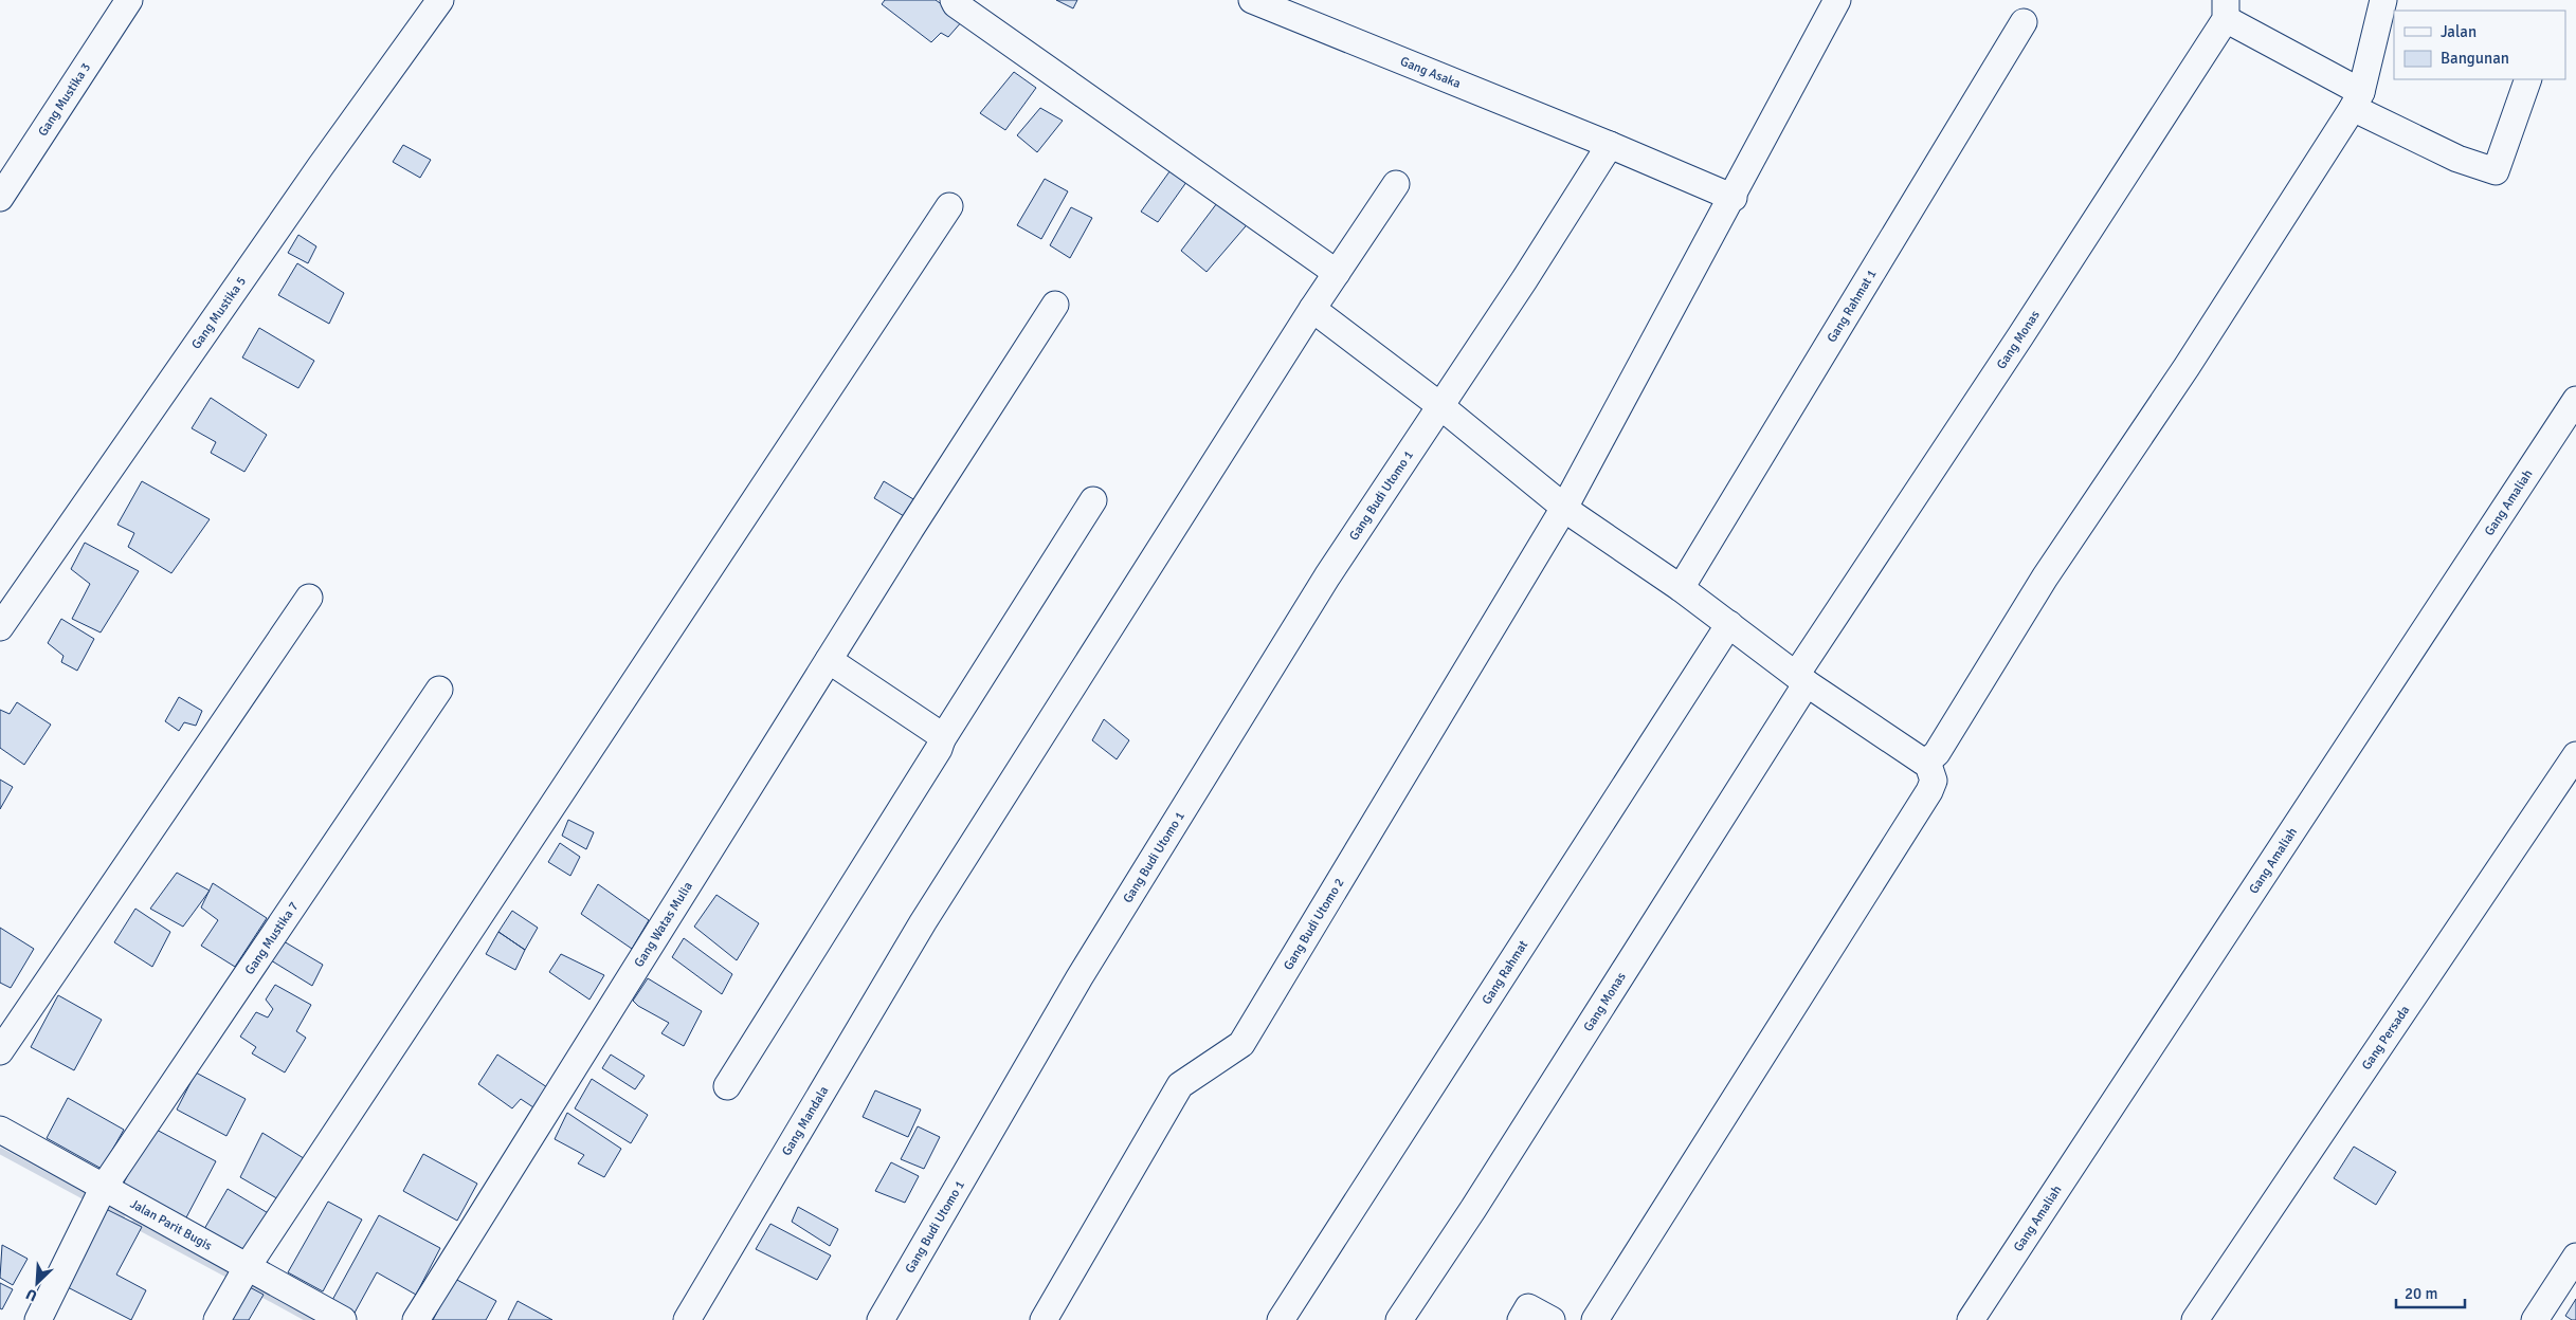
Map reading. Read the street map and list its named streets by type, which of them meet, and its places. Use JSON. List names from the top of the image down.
{
  "streets": {
    "street": [
      "Gang Asaka",
      "Gang Mustika 3",
      "Gang Rahmat 1",
      "Gang Mustika 5",
      "Gang Monas",
      "Gang Budi Utomo 1",
      "Gang Amaliah",
      "Gang Budi Utomo 2",
      "Gang Watas Mulia",
      "Gang Mustika 7",
      "Gang Rahmat",
      "Gang Persada",
      "Gang Mandala",
      "Jalan Parit Bugis"
    ]
  },
  "crossings": [
    ["Gang Asaka", "Gang Budi Utomo 1"],
    ["Gang Asaka", "Gang Budi Utomo 2"],
    ["Gang Mustika 7", "Jalan Parit Bugis"]
  ],
  "legend": ["Jalan", "Bangunan"],
  "scale_bar": "20 m",
  "north": "bottom left"
}
